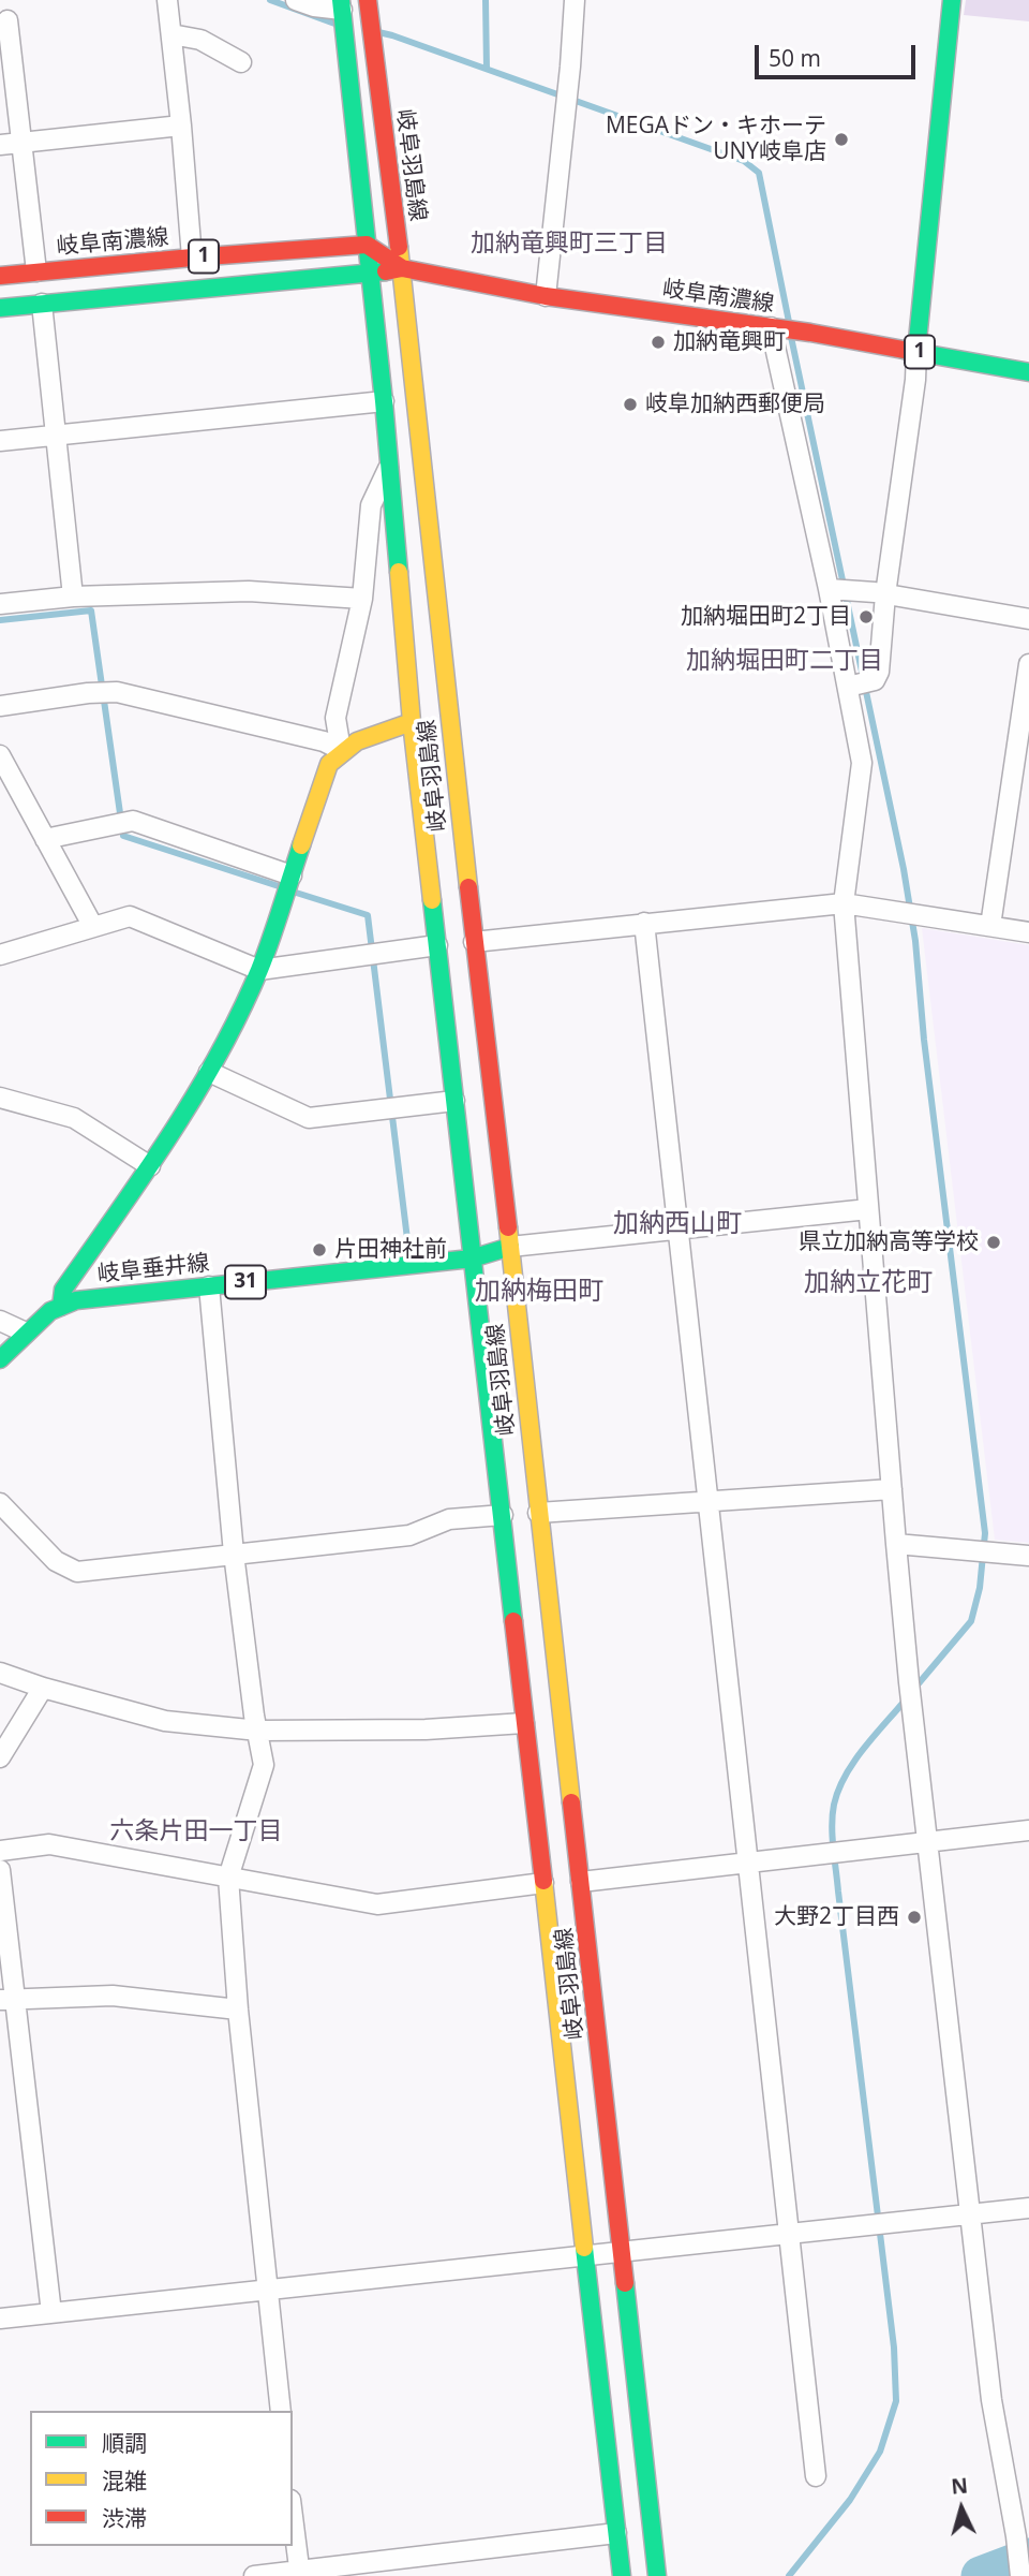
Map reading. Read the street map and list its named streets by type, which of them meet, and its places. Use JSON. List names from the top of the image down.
{
  "streets": {
    "main road": [
      "岐阜羽島線",
      "岐阜南濃線",
      "1",
      "岐阜垂井線",
      "31"
    ]
  },
  "crossings": [
    ["岐阜羽島線", "岐阜南濃線"],
    ["岐阜羽島線", "岐阜垂井線"]
  ],
  "districts": [
    "加納竜興町三丁目",
    "加納堀田町二丁目",
    "加納西山町",
    "加納立花町",
    "加納梅田町",
    "六条片田一丁目"
  ],
  "places": [
    "MEGAドン・キホーテ UNY岐阜店",
    "加納竜興町",
    "岐阜加納西郵便局",
    "加納堀田町2丁目",
    "県立加納高等学校",
    "片田神社前",
    "大野2丁目西"
  ],
  "legend": ["順調", "混雑", "渋滞"],
  "scale_bar": "50 m",
  "north": "top"
}
